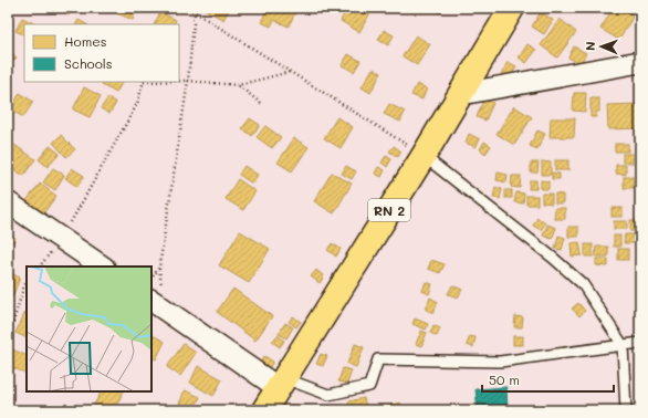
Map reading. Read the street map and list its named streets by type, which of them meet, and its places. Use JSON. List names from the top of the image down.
{
  "streets": {
    "main road": ["RN 2"]
  },
  "legend": ["Homes", "Schools"],
  "scale_bar": "50 m",
  "north": "left"
}
